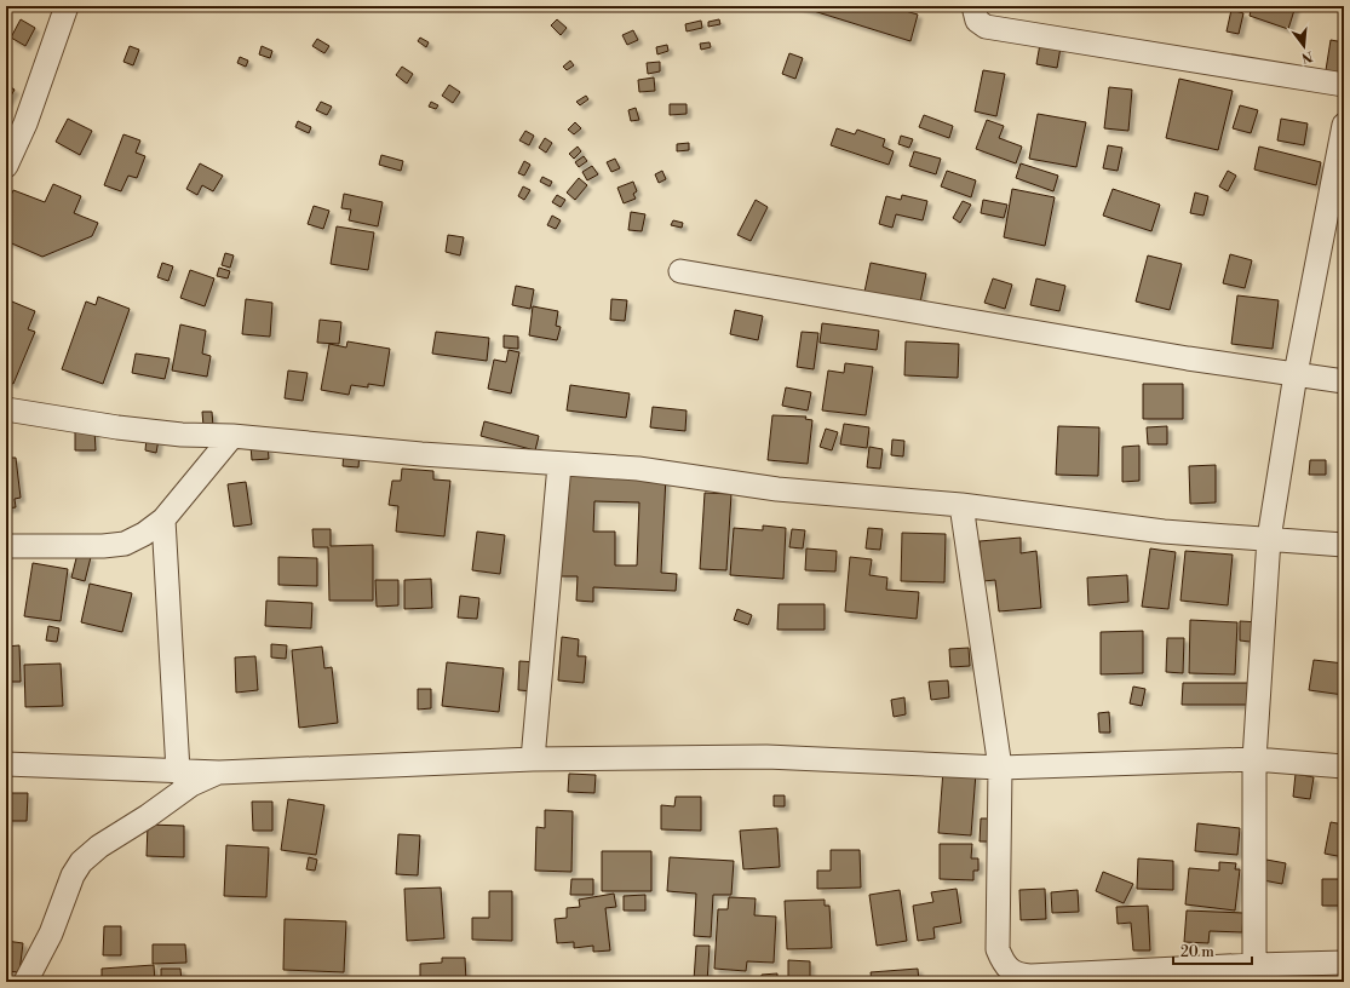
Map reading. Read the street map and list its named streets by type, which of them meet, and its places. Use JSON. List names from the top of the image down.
{
  "scale_bar": "20 m",
  "north": "bottom"
}
